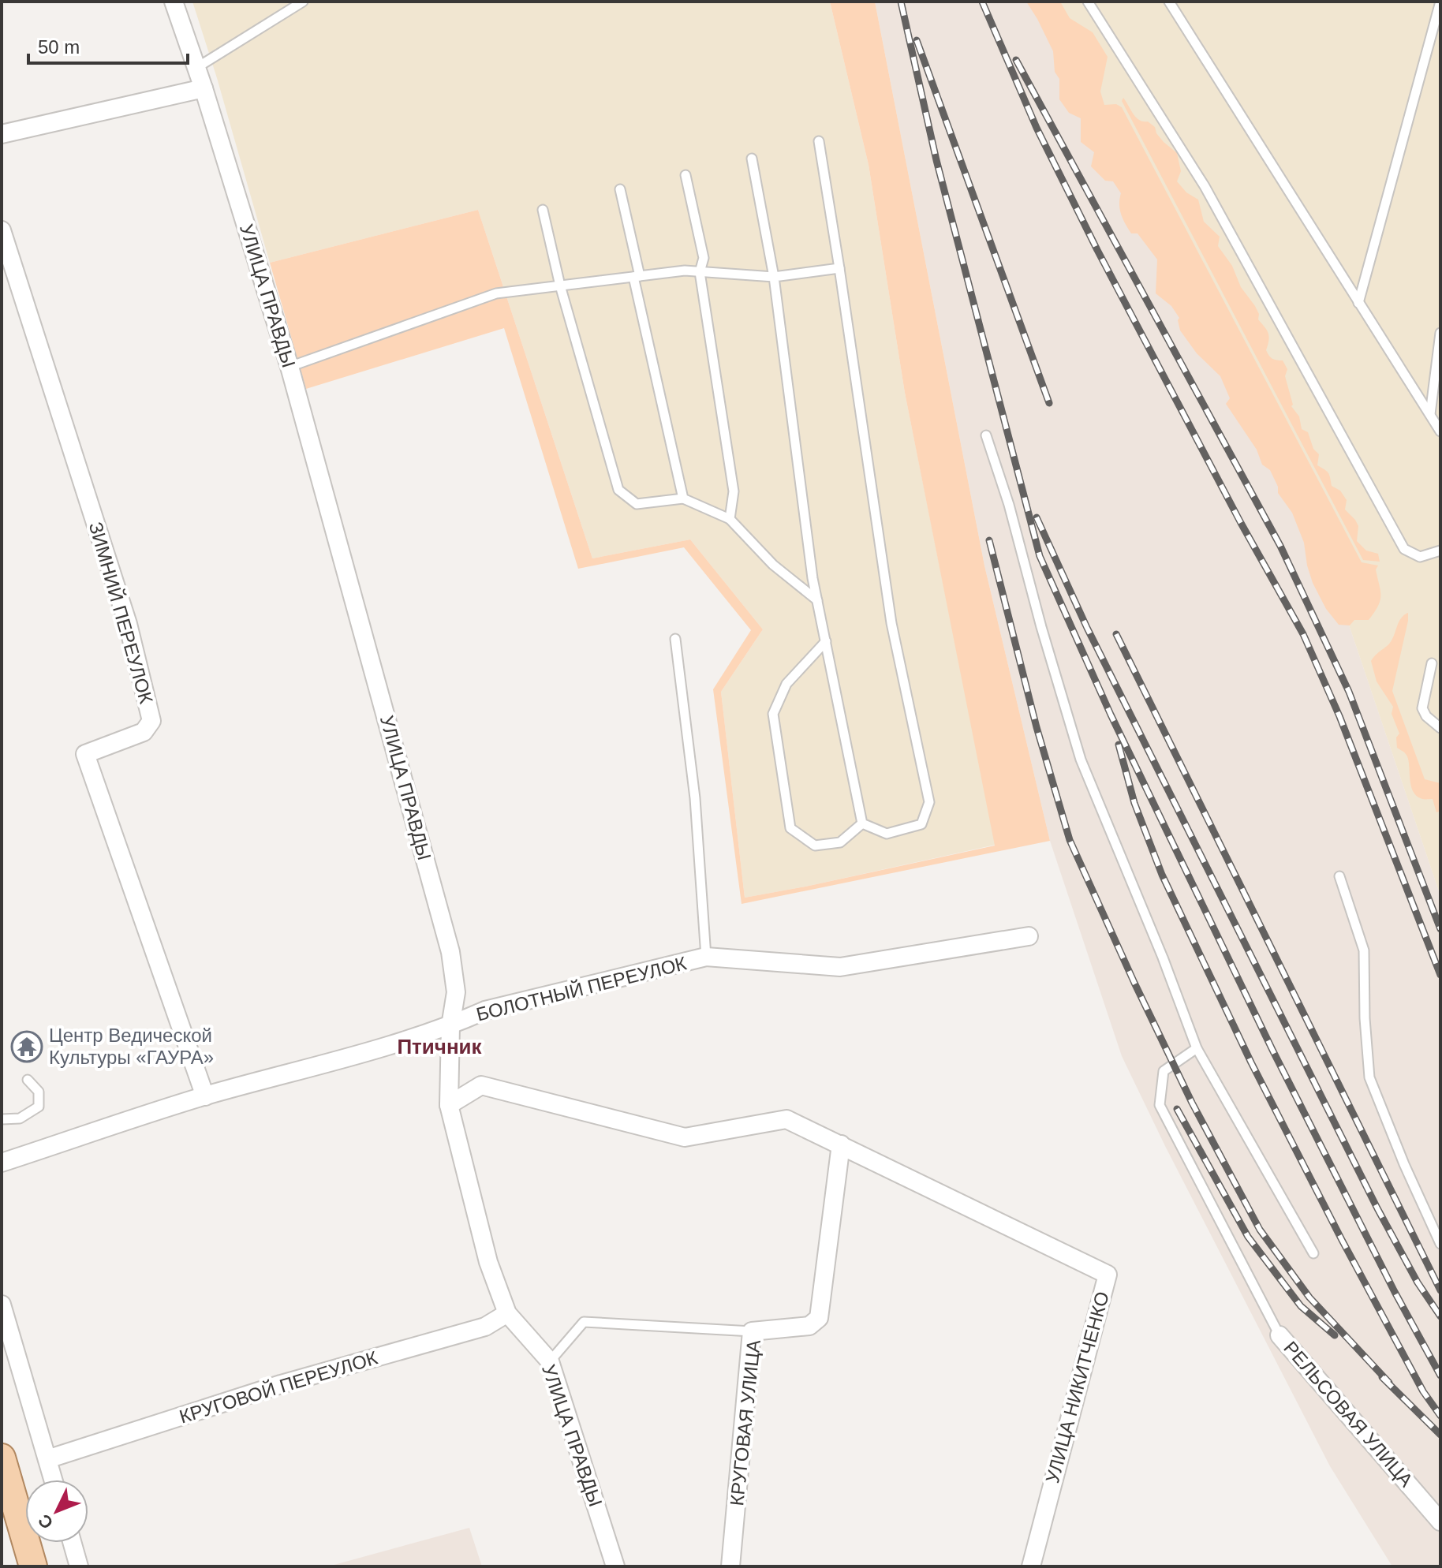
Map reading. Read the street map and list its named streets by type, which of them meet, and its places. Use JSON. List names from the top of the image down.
{
  "streets": {
    "street": [
      "УЛИЦА ПРАВДЫ",
      "ЗИМНИЙ ПЕРЕУЛОК",
      "БОЛОТНЫЙ ПЕРЕУЛОК",
      "КРУГОВОЙ ПЕРЕУЛОК",
      "УЛИЦА НИКИТЧЕНКО",
      "РЕЛЬСОВАЯ УЛИЦА",
      "КРУГОВАЯ УЛИЦА"
    ]
  },
  "crossings": [
    ["УЛИЦА ПРАВДЫ", "БОЛОТНЫЙ ПЕРЕУЛОК"],
    ["УЛИЦА ПРАВДЫ", "КРУГОВОЙ ПЕРЕУЛОК"],
    ["ЗИМНИЙ ПЕРЕУЛОК", "БОЛОТНЫЙ ПЕРЕУЛОК"],
    ["УЛИЦА НИКИТЧЕНКО", "КРУГОВАЯ УЛИЦА"]
  ],
  "districts": ["Птичник"],
  "places": {
    "temple": ["Центр Ведической Культуры «ГАУРА»"]
  },
  "scale_bar": "50 m",
  "north": "bottom left"
}
